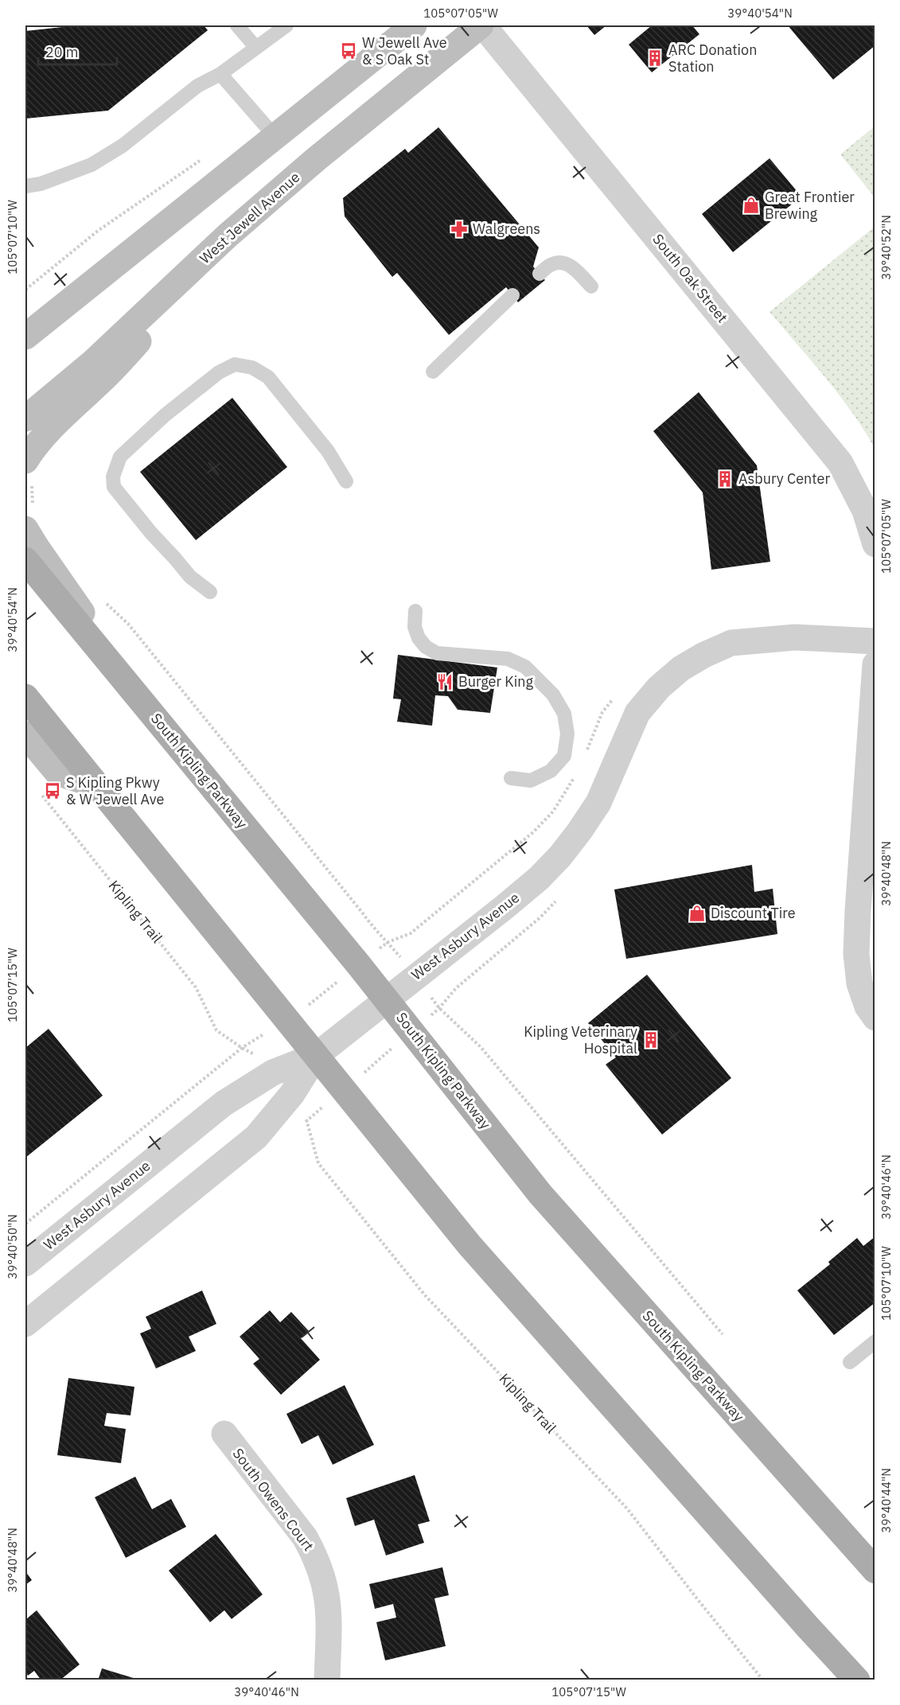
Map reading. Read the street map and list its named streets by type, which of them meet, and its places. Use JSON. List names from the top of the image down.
{
  "streets": {
    "main road": ["West Jewell Avenue", "South Kipling Parkway"],
    "street": ["South Oak Street", "West Asbury Avenue", "South Owens Court"],
    "path": ["Kipling Trail"]
  },
  "crossings": [
    ["West Jewell Avenue", "South Oak Street"],
    ["South Kipling Parkway", "West Asbury Avenue"]
  ],
  "places": {
    "bus stop": ["W Jewell Ave & S Oak St", "S Kipling Pkwy & W Jewell Ave"],
    "building": ["ARC Donation Station", "Asbury Center", "Kipling Veterinary Hospital"],
    "shop": ["Great Frontier Brewing", "Discount Tire"],
    "pharmacy": ["Walgreens"],
    "restaurant": ["Burger King"]
  },
  "scale_bar": "20 m",
  "coordinates": [
    "105°07'05\"W",
    "39°40'54\"N",
    "105°07'10\"W",
    "39°40'52\"N",
    "39°40'48\"N",
    "105°07'15\"W",
    "39°40'46\"N",
    "39°40'50\"N",
    "39°40'44\"N"
  ]
}
